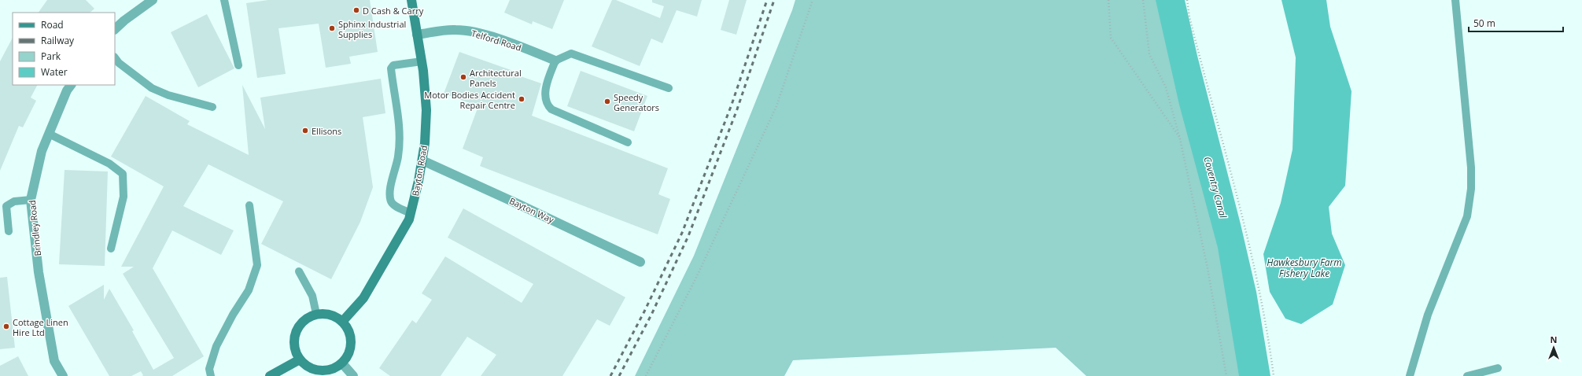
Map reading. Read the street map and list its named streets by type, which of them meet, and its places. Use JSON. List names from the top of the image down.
{
  "streets": {
    "street": [
      "Telford Road",
      "Bayton Road",
      "Bayton Way",
      "Brindley Road"
    ]
  },
  "crossings": [
    ["Telford Road", "Bayton Road"],
    ["Bayton Road", "Bayton Way"]
  ],
  "water": ["Coventry Canal", "Hawkesbury Farm Fishery Lake"],
  "places": [
    "D Cash & Carry",
    "Sphinx Industrial Supplies",
    "Architectural Panels",
    "Motor Bodies Accident Repair Centre",
    "Speedy Generators",
    "Ellisons",
    "Cottage Linen Hire Ltd"
  ],
  "legend": [
    "Road",
    "Railway",
    "Park",
    "Water"
  ],
  "scale_bar": "50 m",
  "north": "top"
}
